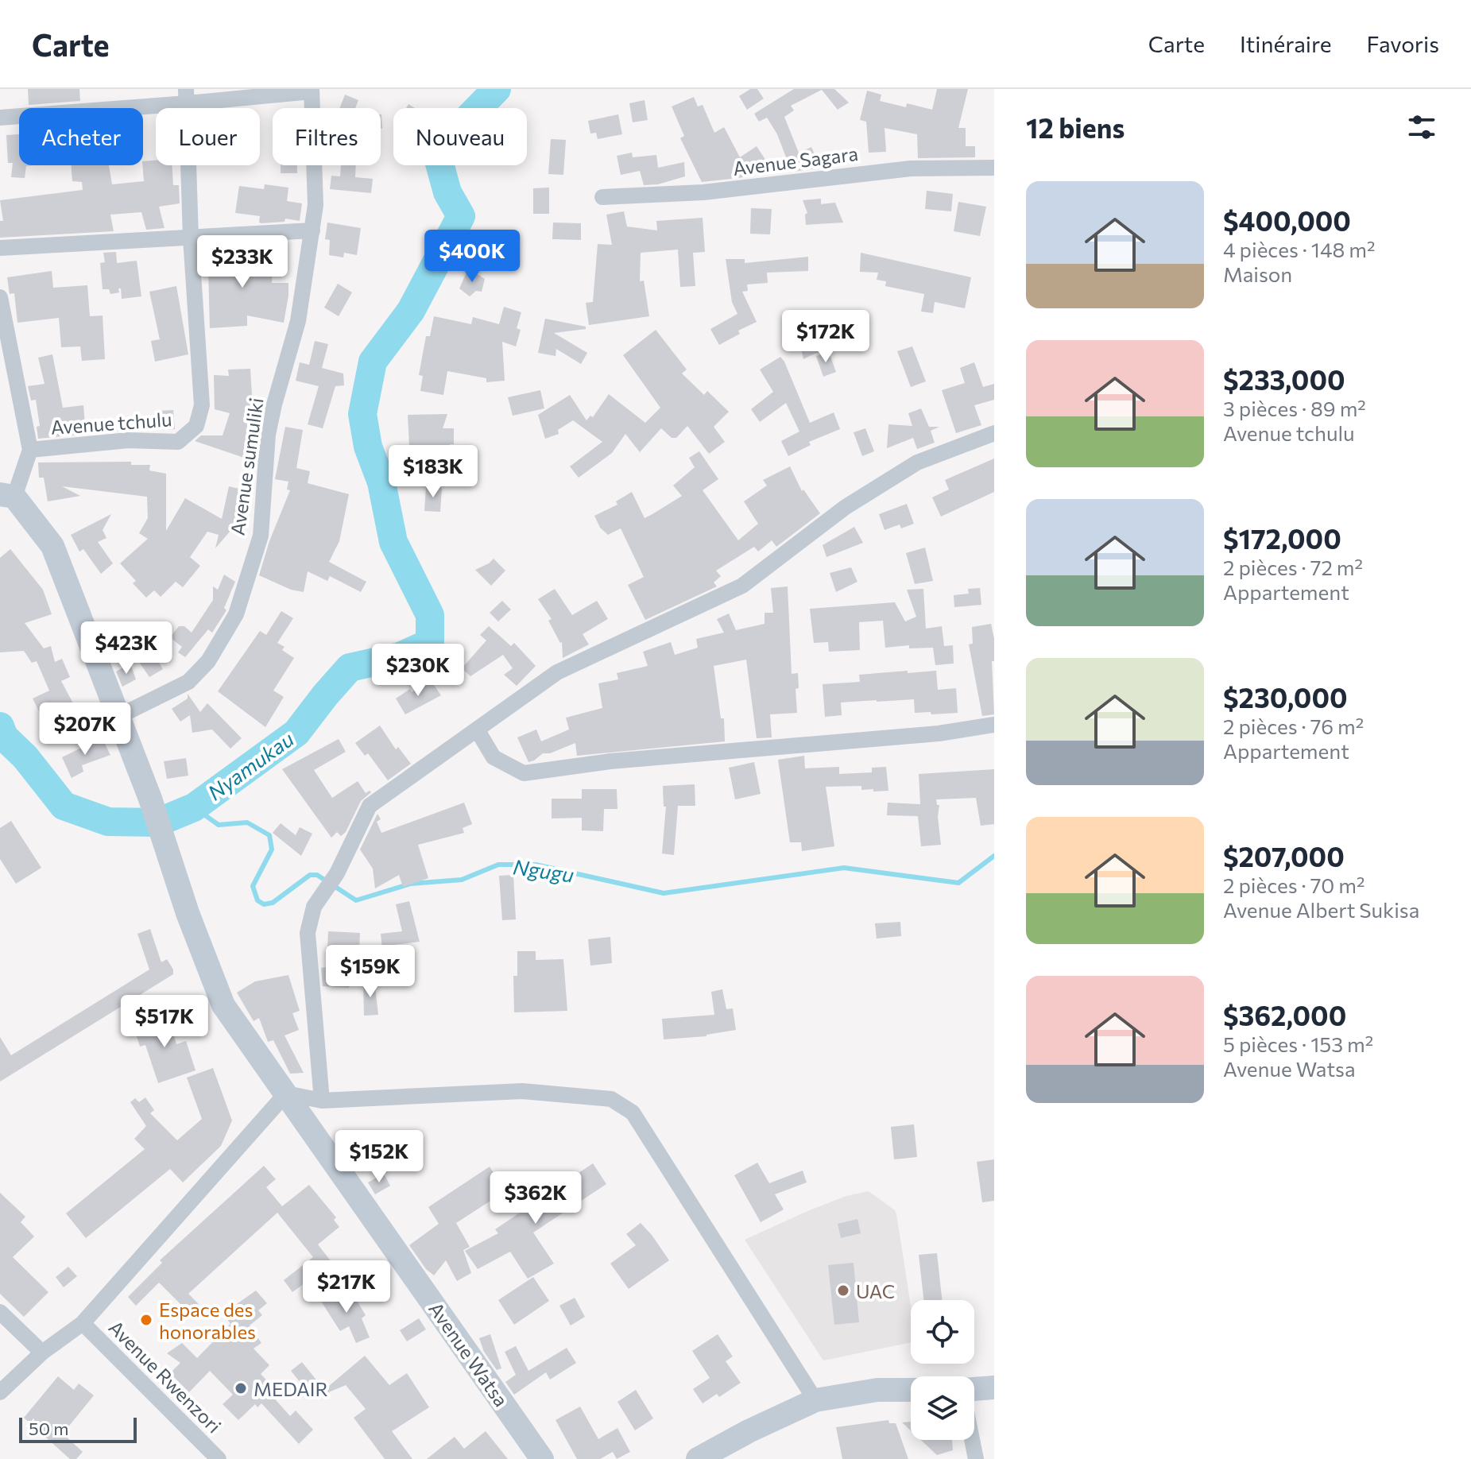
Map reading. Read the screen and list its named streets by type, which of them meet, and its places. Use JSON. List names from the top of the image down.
{
  "streets": {
    "street": [
      "Avenue Sagara",
      "Avenue tchulu",
      "Avenue sumuliki",
      "Avenue Watsa",
      "Avenue Rwenzori"
    ]
  },
  "crossings": [
    ["Avenue sumuliki", "Avenue Watsa"]
  ],
  "water": ["Nyamukau", "Ngugu"],
  "places": ["UAC", "Espace des honorables", "MEDAIR"],
  "scale_bar": "50 m",
  "page": {
    "header": "Carte",
    "nav": ["Carte", "Itinéraire", "Favoris"],
    "heading": "12 biens",
    "chip": [
      "Acheter",
      "Louer",
      "Filtres",
      "Nouveau"
    ],
    "list": [
      {
        "name": "$400,000",
        "note": "4 pièces · 148 m² · Maison"
      },
      {
        "name": "$233,000",
        "note": "3 pièces · 89 m² · Avenue tchulu"
      },
      {
        "name": "$172,000",
        "note": "2 pièces · 72 m² · Appartement"
      },
      {
        "name": "$230,000",
        "note": "2 pièces · 76 m² · Appartement"
      },
      {
        "name": "$207,000",
        "note": "2 pièces · 70 m² · Avenue Albert Sukisa"
      },
      {
        "name": "$362,000",
        "note": "5 pièces · 153 m² · Avenue Watsa"
      }
    ],
    "price": [
      "$400K",
      "$233K",
      "$172K",
      "$183K",
      "$423K",
      "$230K",
      "$207K",
      "$159K",
      "$517K",
      "$152K",
      "$362K",
      "$217K"
    ],
    "scale": "50 m"
  }
}
